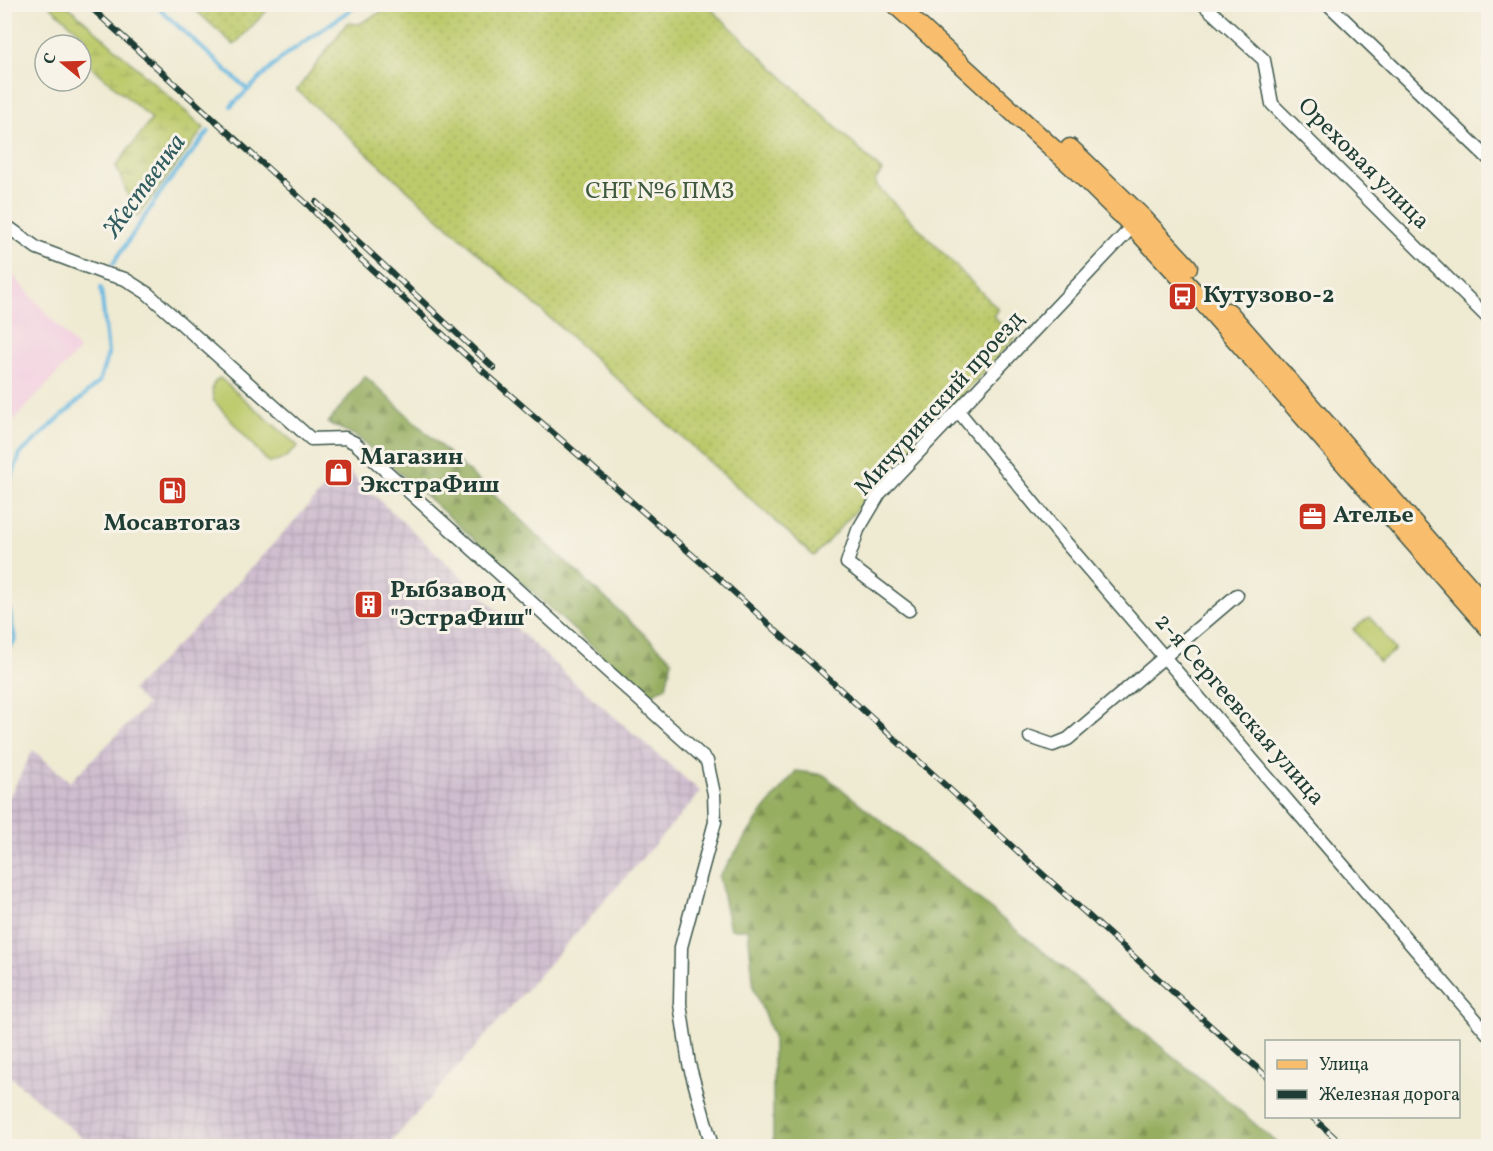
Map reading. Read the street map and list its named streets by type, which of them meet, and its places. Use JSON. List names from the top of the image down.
{
  "streets": {
    "street": ["Ореховая улица", "Мичуринский проезд", "2-я Сергеевская улица"]
  },
  "crossings": [
    ["Мичуринский проезд", "2-я Сергеевская улица"]
  ],
  "water": ["Жественка"],
  "parks": ["СНТ №6 ПМЗ"],
  "places": {
    "bus stop": ["Кутузово-2"],
    "shop": ["Магазин ЭкстраФиш"],
    "fuel station": ["Мосавтогаз"],
    "office": ["Ателье"],
    "building": ["Рыбзавод \"ЭстраФиш\""]
  },
  "legend": ["Улица", "Железная дорога"],
  "north": "left"
}
